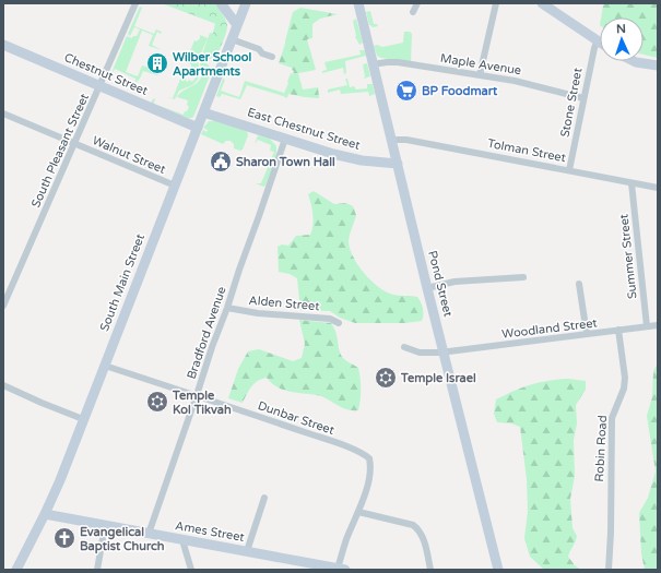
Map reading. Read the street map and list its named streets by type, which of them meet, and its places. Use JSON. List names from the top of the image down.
{
  "streets": {
    "main road": [
      "Chestnut Street",
      "East Chestnut Street",
      "South Main Street",
      "Pond Street",
      "Ames Street"
    ],
    "street": [
      "Maple Avenue",
      "Stone Street",
      "South Pleasant Street",
      "Tolman Street",
      "Walnut Street",
      "Summer Street",
      "Alden Street",
      "Woodland Street",
      "Bradford Avenue",
      "Dunbar Street",
      "Robin Road"
    ]
  },
  "crossings": [
    ["Maple Avenue", "Stone Street"],
    ["Maple Avenue", "Pond Street"],
    ["Chestnut Street", "South Pleasant Street"],
    ["Chestnut Street", "South Main Street"],
    ["Stone Street", "Tolman Street"],
    ["East Chestnut Street", "South Main Street"],
    ["East Chestnut Street", "Pond Street"],
    ["East Chestnut Street", "Bradford Avenue"],
    ["South Pleasant Street", "Walnut Street"],
    ["Tolman Street", "Summer Street"],
    ["Tolman Street", "Pond Street"],
    ["Walnut Street", "South Main Street"],
    ["Summer Street", "Woodland Street"],
    ["South Main Street", "Dunbar Street"],
    ["South Main Street", "Ames Street"],
    ["Pond Street", "Woodland Street"],
    ["Alden Street", "Bradford Avenue"],
    ["Woodland Street", "Robin Road"],
    ["Bradford Avenue", "Dunbar Street"],
    ["Bradford Avenue", "Ames Street"],
    ["Dunbar Street", "Ames Street"]
  ],
  "places": {
    "building": ["Wilber School Apartments"],
    "supermarket": ["BP Foodmart"],
    "public building": ["Sharon Town Hall"],
    "synagogue": ["Temple Israel", "Temple Kol Tikvah"],
    "church": ["Evangelical Baptist Church"]
  },
  "north": "top"
}
